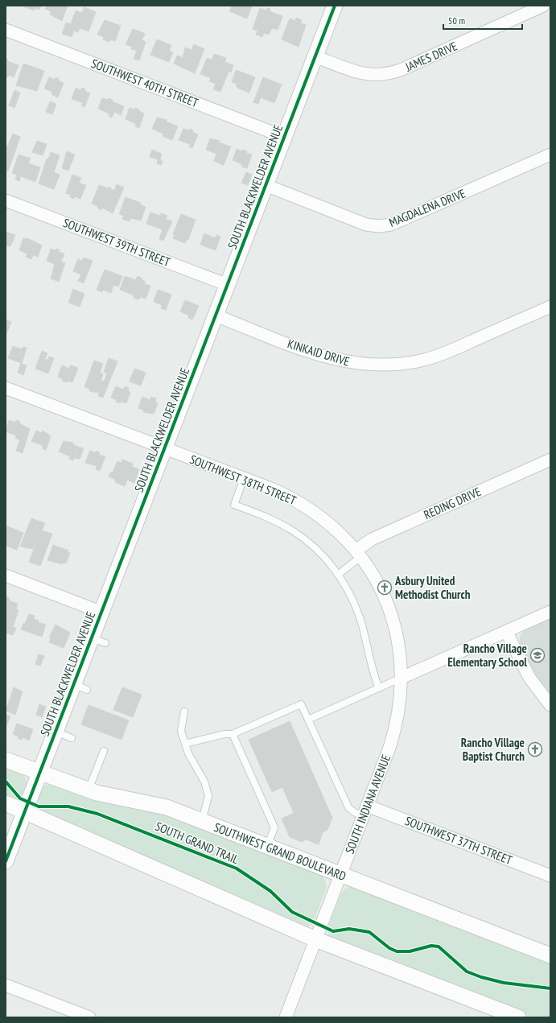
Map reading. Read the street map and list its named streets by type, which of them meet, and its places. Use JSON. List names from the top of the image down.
{
  "streets": {
    "street": [
      "JAMES DRIVE",
      "SOUTHWEST 40TH STREET",
      "SOUTH BLACKWELDER AVENUE",
      "MAGDALENA DRIVE",
      "SOUTHWEST 39TH STREET",
      "KINKAID DRIVE",
      "SOUTHWEST 38TH STREET",
      "REDING DRIVE",
      "SOUTH INDIANA AVENUE",
      "SOUTHWEST 37TH STREET",
      "SOUTHWEST GRAND BOULEVARD"
    ],
    "cycle path": ["SOUTH GRAND TRAIL"]
  },
  "crossings": [
    ["JAMES DRIVE", "SOUTH BLACKWELDER AVENUE"],
    ["SOUTHWEST 40TH STREET", "SOUTH BLACKWELDER AVENUE"],
    ["SOUTH BLACKWELDER AVENUE", "MAGDALENA DRIVE"],
    ["SOUTH BLACKWELDER AVENUE", "SOUTHWEST 39TH STREET"],
    ["SOUTH BLACKWELDER AVENUE", "KINKAID DRIVE"],
    ["SOUTH BLACKWELDER AVENUE", "SOUTHWEST 38TH STREET"],
    ["SOUTH BLACKWELDER AVENUE", "SOUTHWEST GRAND BOULEVARD"],
    ["SOUTHWEST 38TH STREET", "REDING DRIVE"],
    ["SOUTHWEST 38TH STREET", "SOUTH INDIANA AVENUE"],
    ["SOUTH INDIANA AVENUE", "SOUTHWEST 37TH STREET"],
    ["SOUTH INDIANA AVENUE", "SOUTHWEST GRAND BOULEVARD"]
  ],
  "places": {
    "church": ["Asbury United Methodist Church", "Rancho Village Baptist Church"],
    "school or university": ["Rancho Village Elementary School"]
  },
  "scale_bar": "50 m"
}
